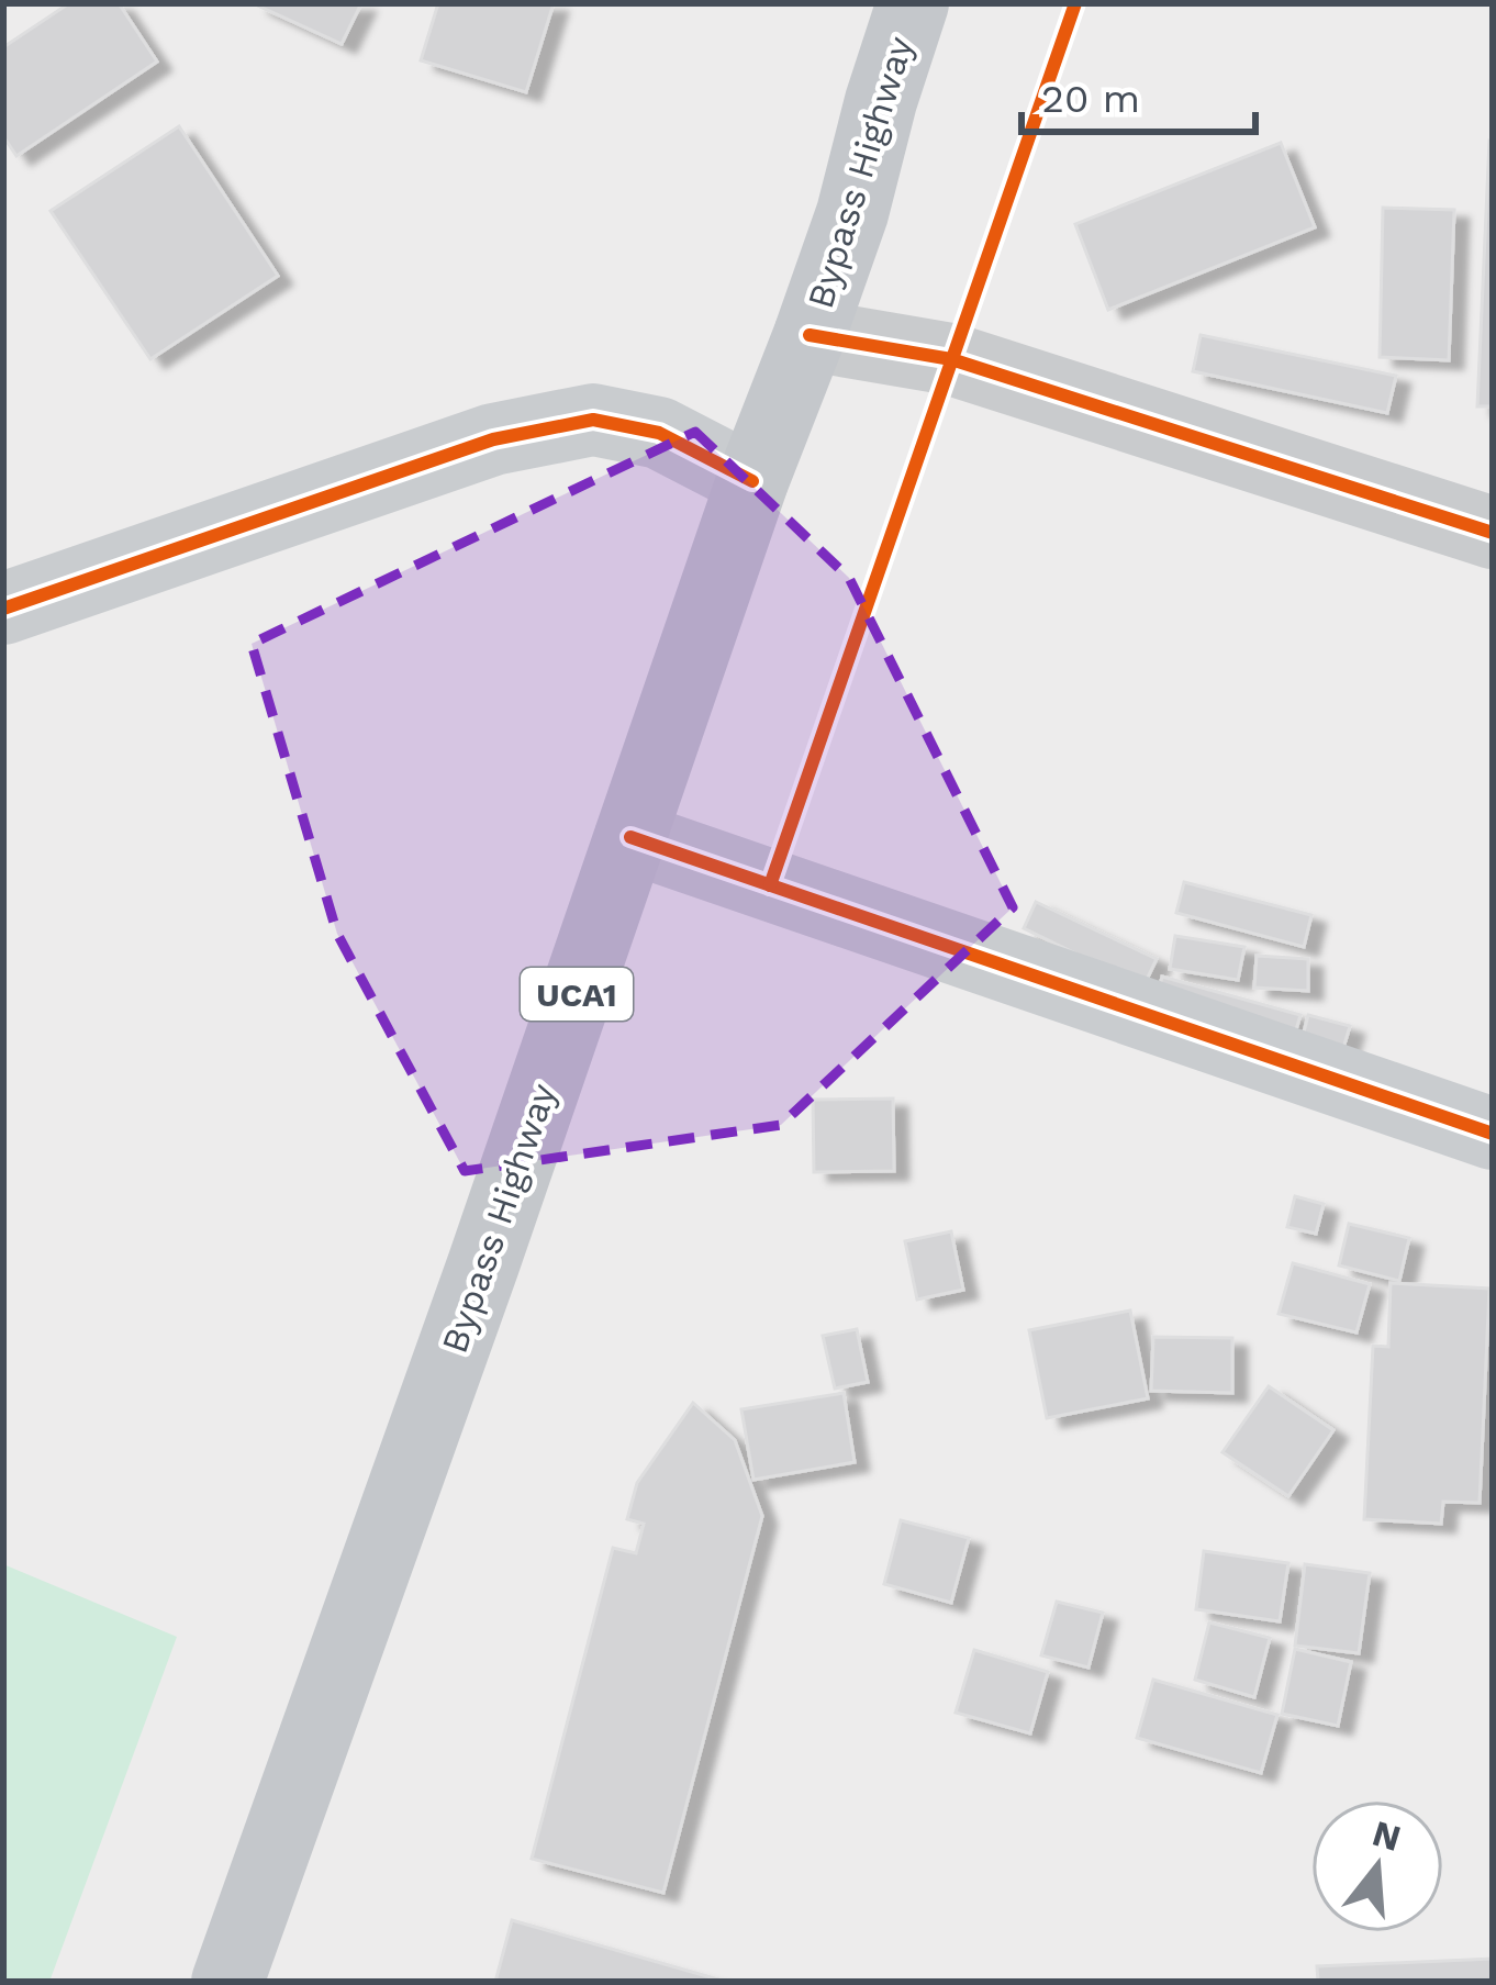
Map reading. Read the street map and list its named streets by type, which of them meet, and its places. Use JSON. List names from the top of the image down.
{
  "streets": {
    "main road": ["Bypass Highway", "UCA1"]
  },
  "scale_bar": "20 m",
  "north": "top"
}
